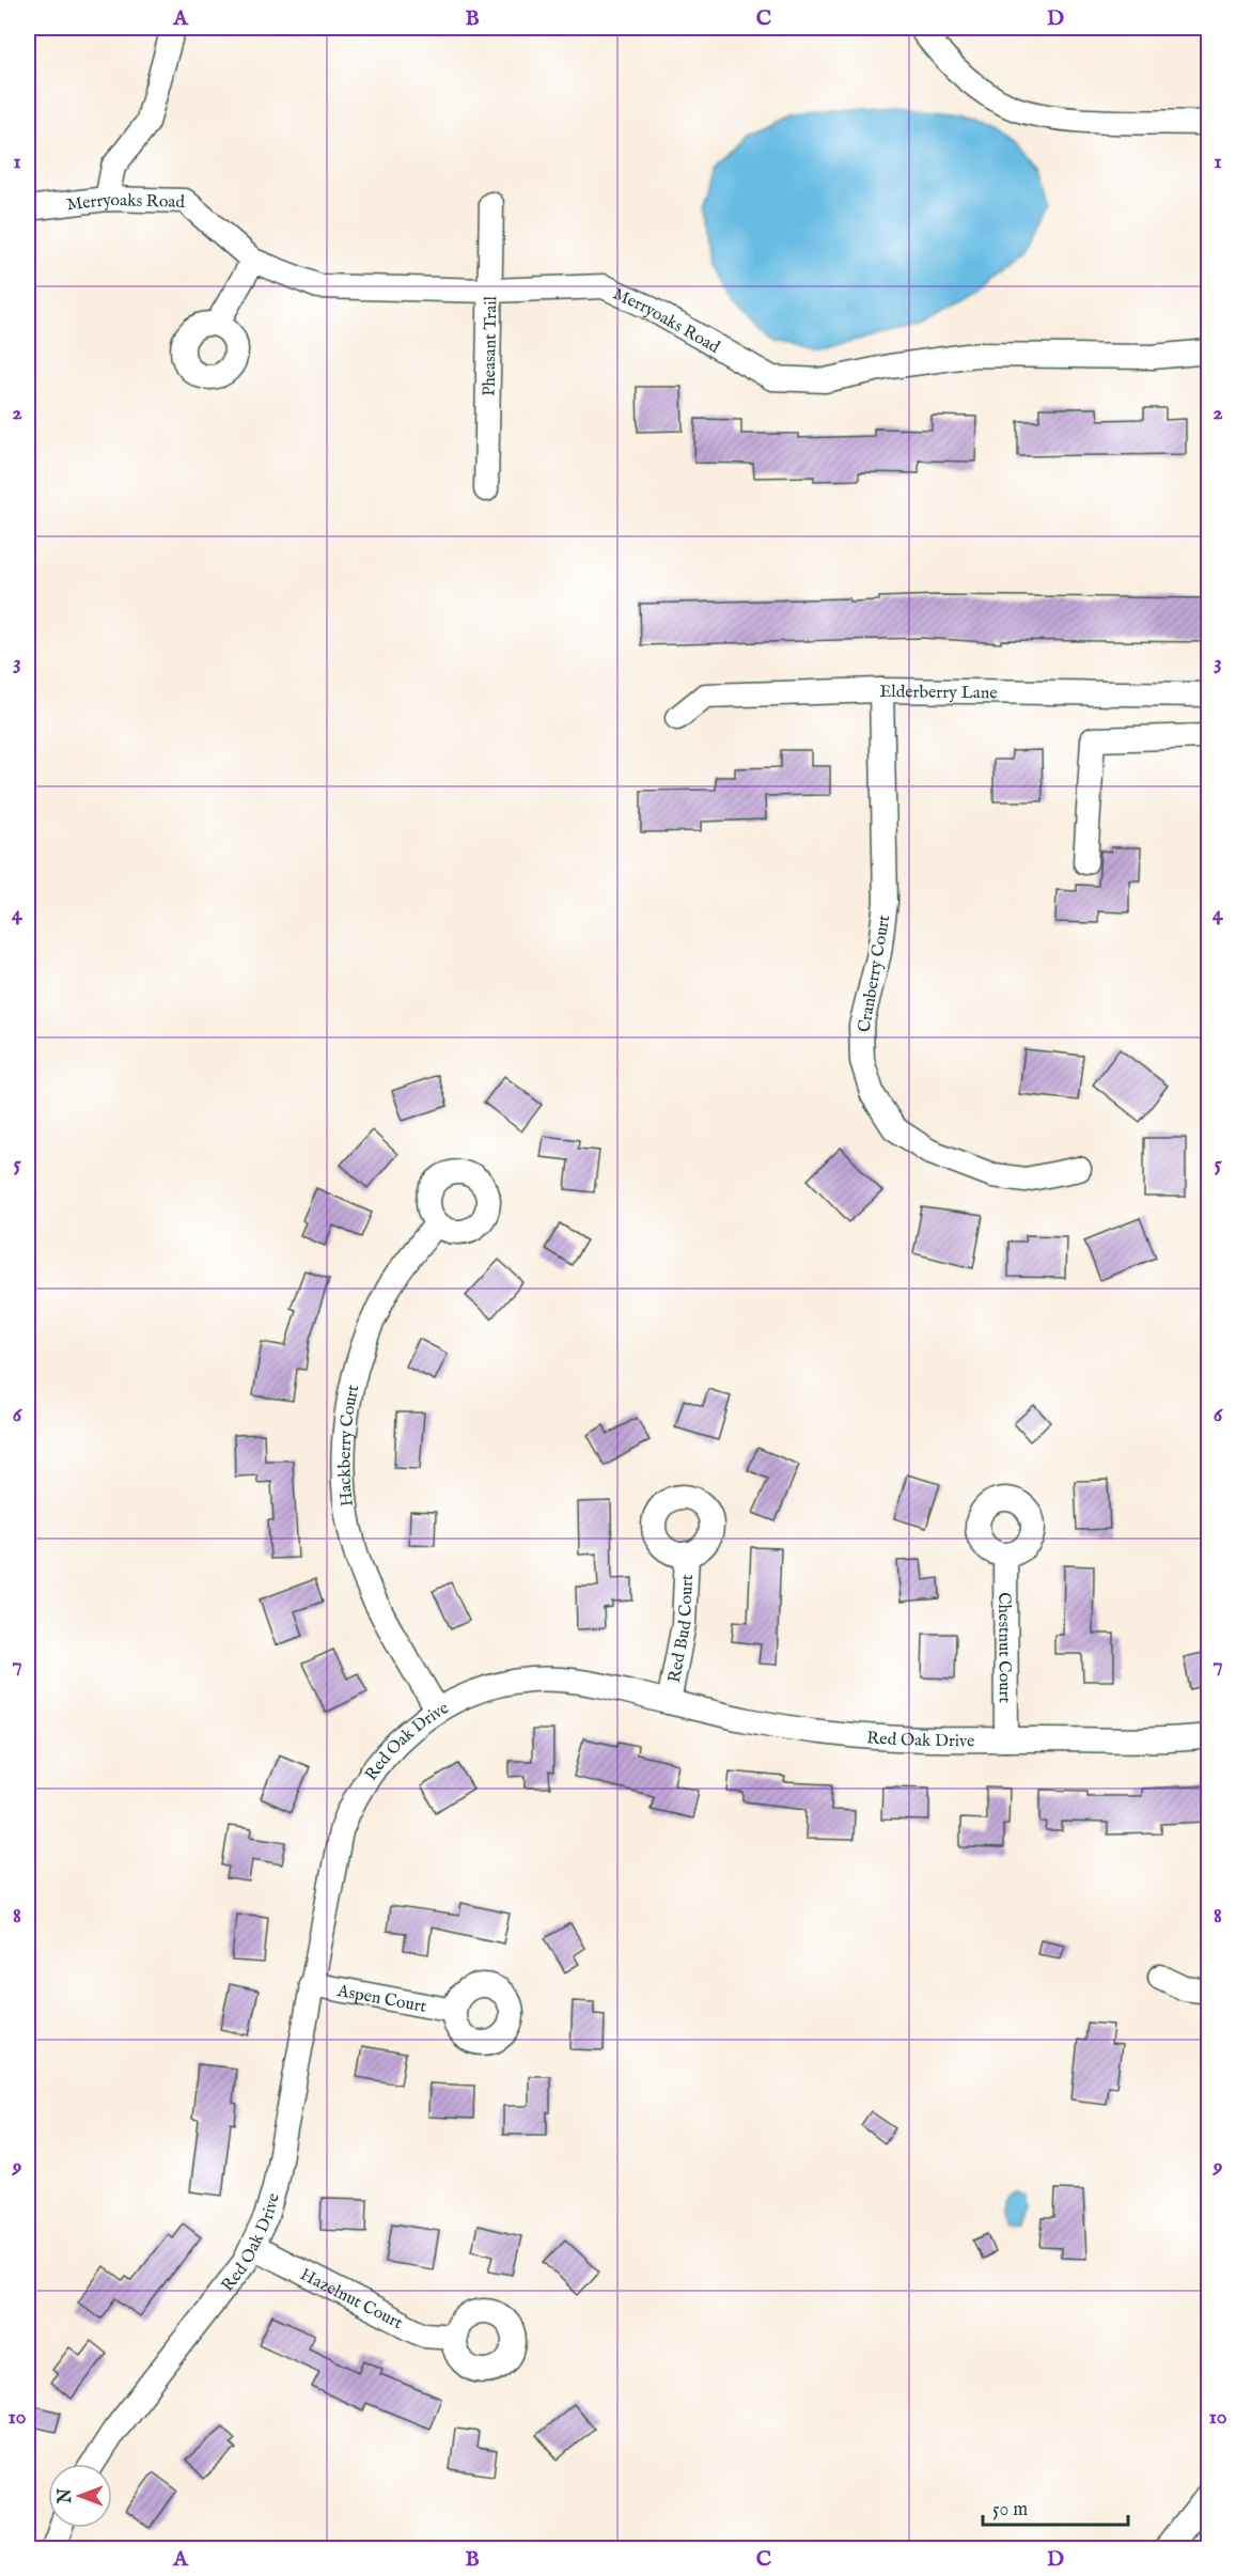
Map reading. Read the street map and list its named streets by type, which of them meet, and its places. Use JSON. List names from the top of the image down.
{
  "streets": {
    "street": [
      "Merryoaks Road",
      "Pheasant Trail",
      "Elderberry Lane",
      "Cranberry Court",
      "Hackberry Court",
      "Red Bud Court",
      "Chestnut Court",
      "Red Oak Drive",
      "Aspen Court",
      "Hazelnut Court"
    ]
  },
  "crossings": [
    ["Merryoaks Road", "Pheasant Trail"],
    ["Elderberry Lane", "Cranberry Court"],
    ["Hackberry Court", "Red Oak Drive"],
    ["Red Bud Court", "Red Oak Drive"],
    ["Chestnut Court", "Red Oak Drive"],
    ["Red Oak Drive", "Aspen Court"],
    ["Red Oak Drive", "Hazelnut Court"]
  ],
  "scale_bar": "50 m",
  "north": "left",
  "grid": {
    "columns": [
      "A",
      "B",
      "C",
      "D"
    ],
    "rows": [
      "1",
      "2",
      "3",
      "4",
      "5",
      "6",
      "7",
      "8",
      "9",
      "10"
    ]
  }
}
